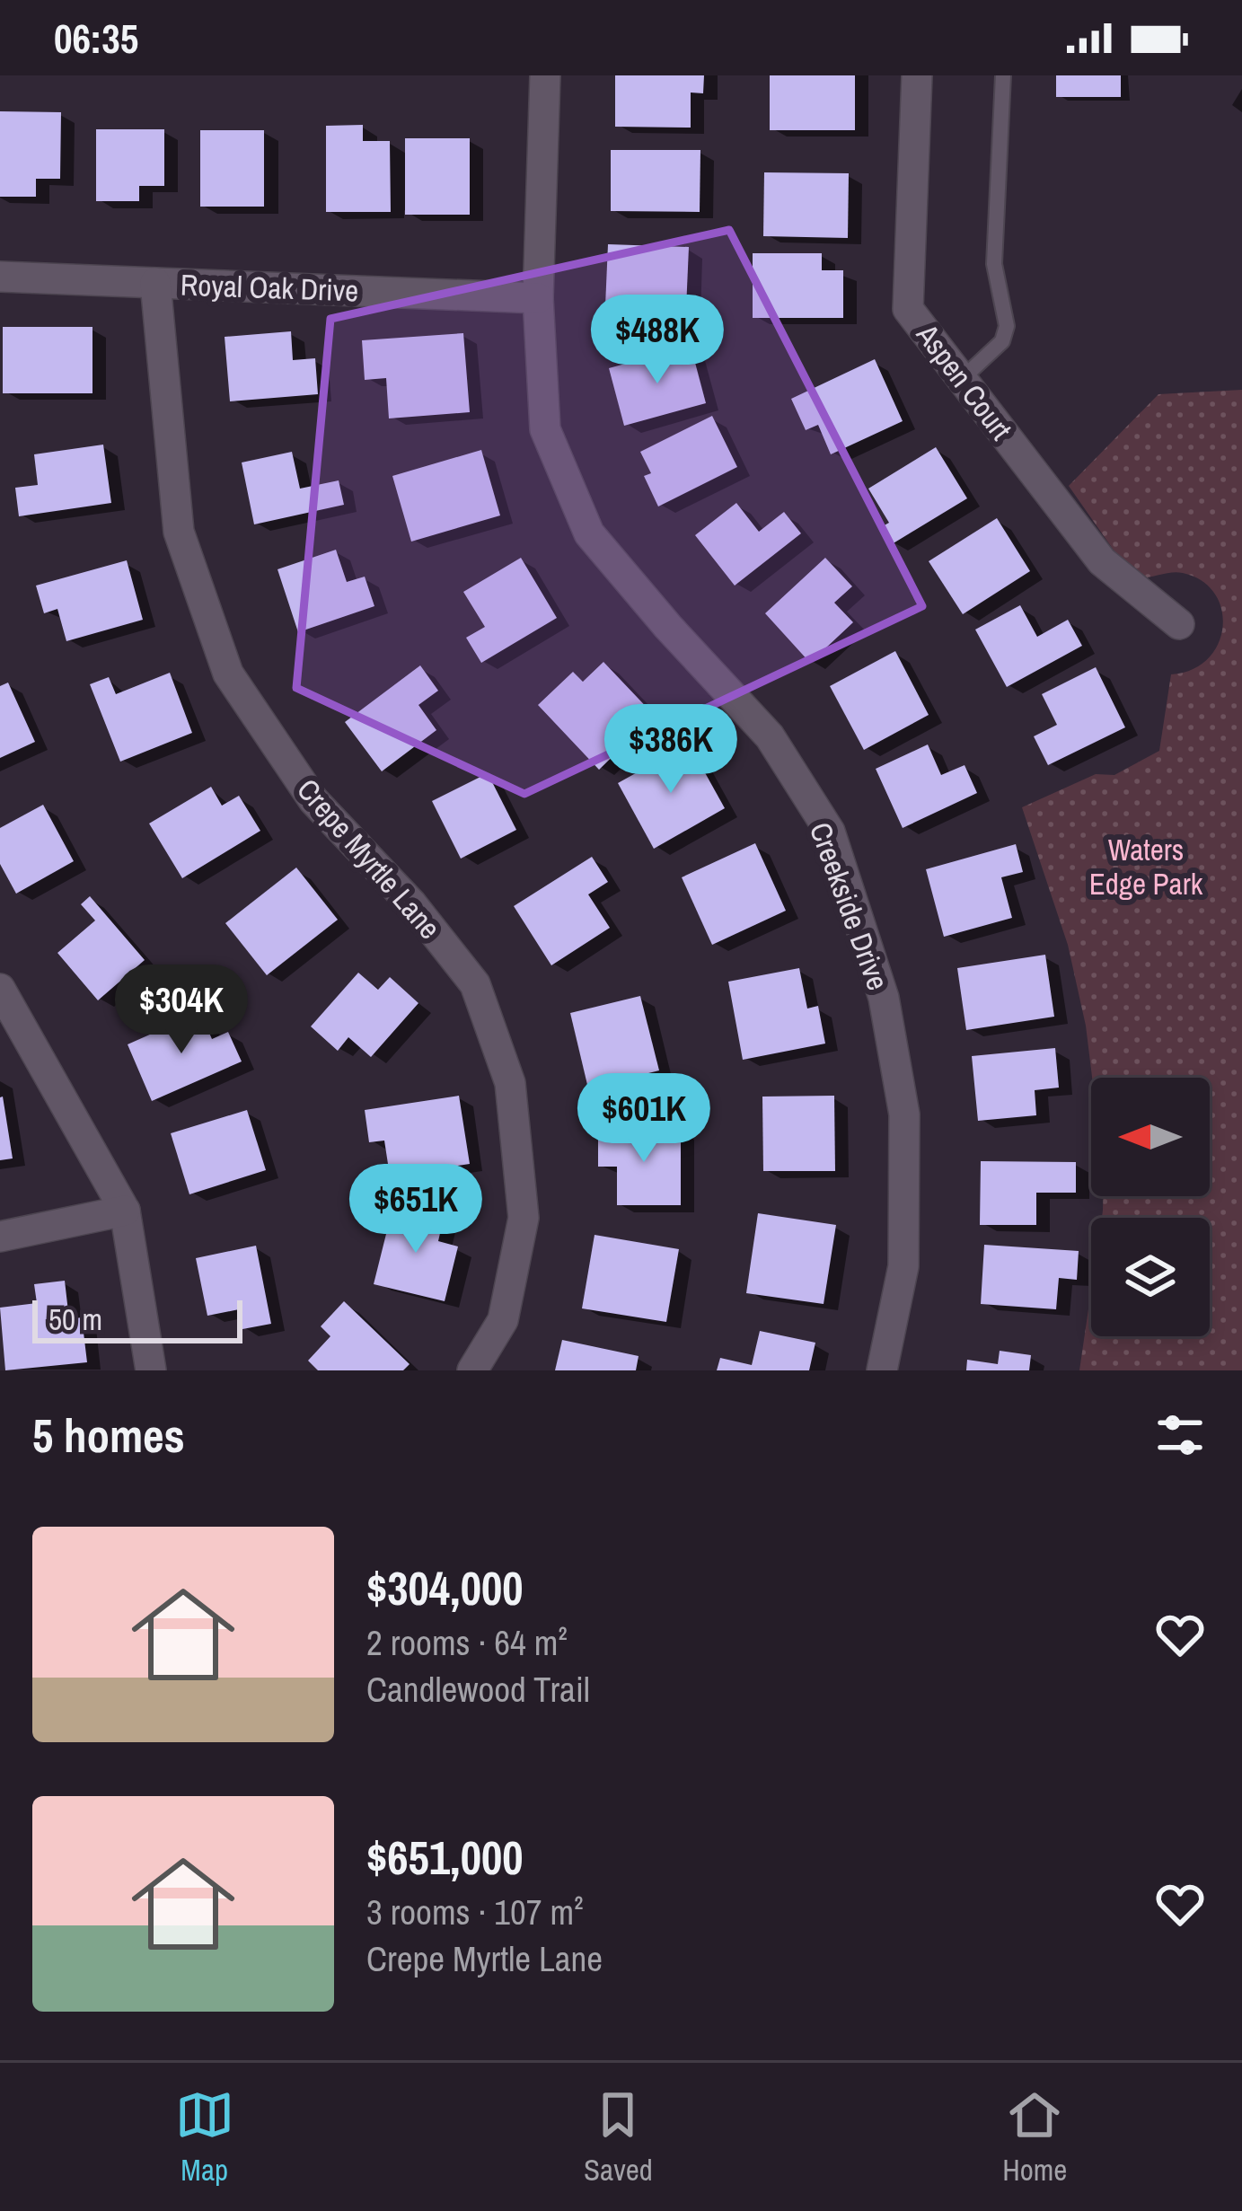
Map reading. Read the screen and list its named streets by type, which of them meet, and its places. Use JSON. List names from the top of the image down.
{
  "streets": {
    "street": [
      "Royal Oak Drive",
      "Aspen Court",
      "Crepe Myrtle Lane",
      "Creekside Drive"
    ]
  },
  "crossings": [
    ["Royal Oak Drive", "Crepe Myrtle Lane"],
    ["Royal Oak Drive", "Creekside Drive"]
  ],
  "parks": ["Waters Edge Park"],
  "scale_bar": "50 m",
  "north": "left",
  "page": {
    "status": "06:35",
    "price": [
      "$488K",
      "$386K",
      "$304K",
      "$601K",
      "$651K"
    ],
    "scale": "50 m",
    "heading": "5 homes",
    "list": [
      {
        "name": "$304,000",
        "note": "2 rooms · 64 m² · Candlewood Trail"
      },
      {
        "name": "$651,000",
        "note": "3 rooms · 107 m² · Crepe Myrtle Lane"
      }
    ],
    "tabs": ["Map", "Saved", "Home"]
  }
}
